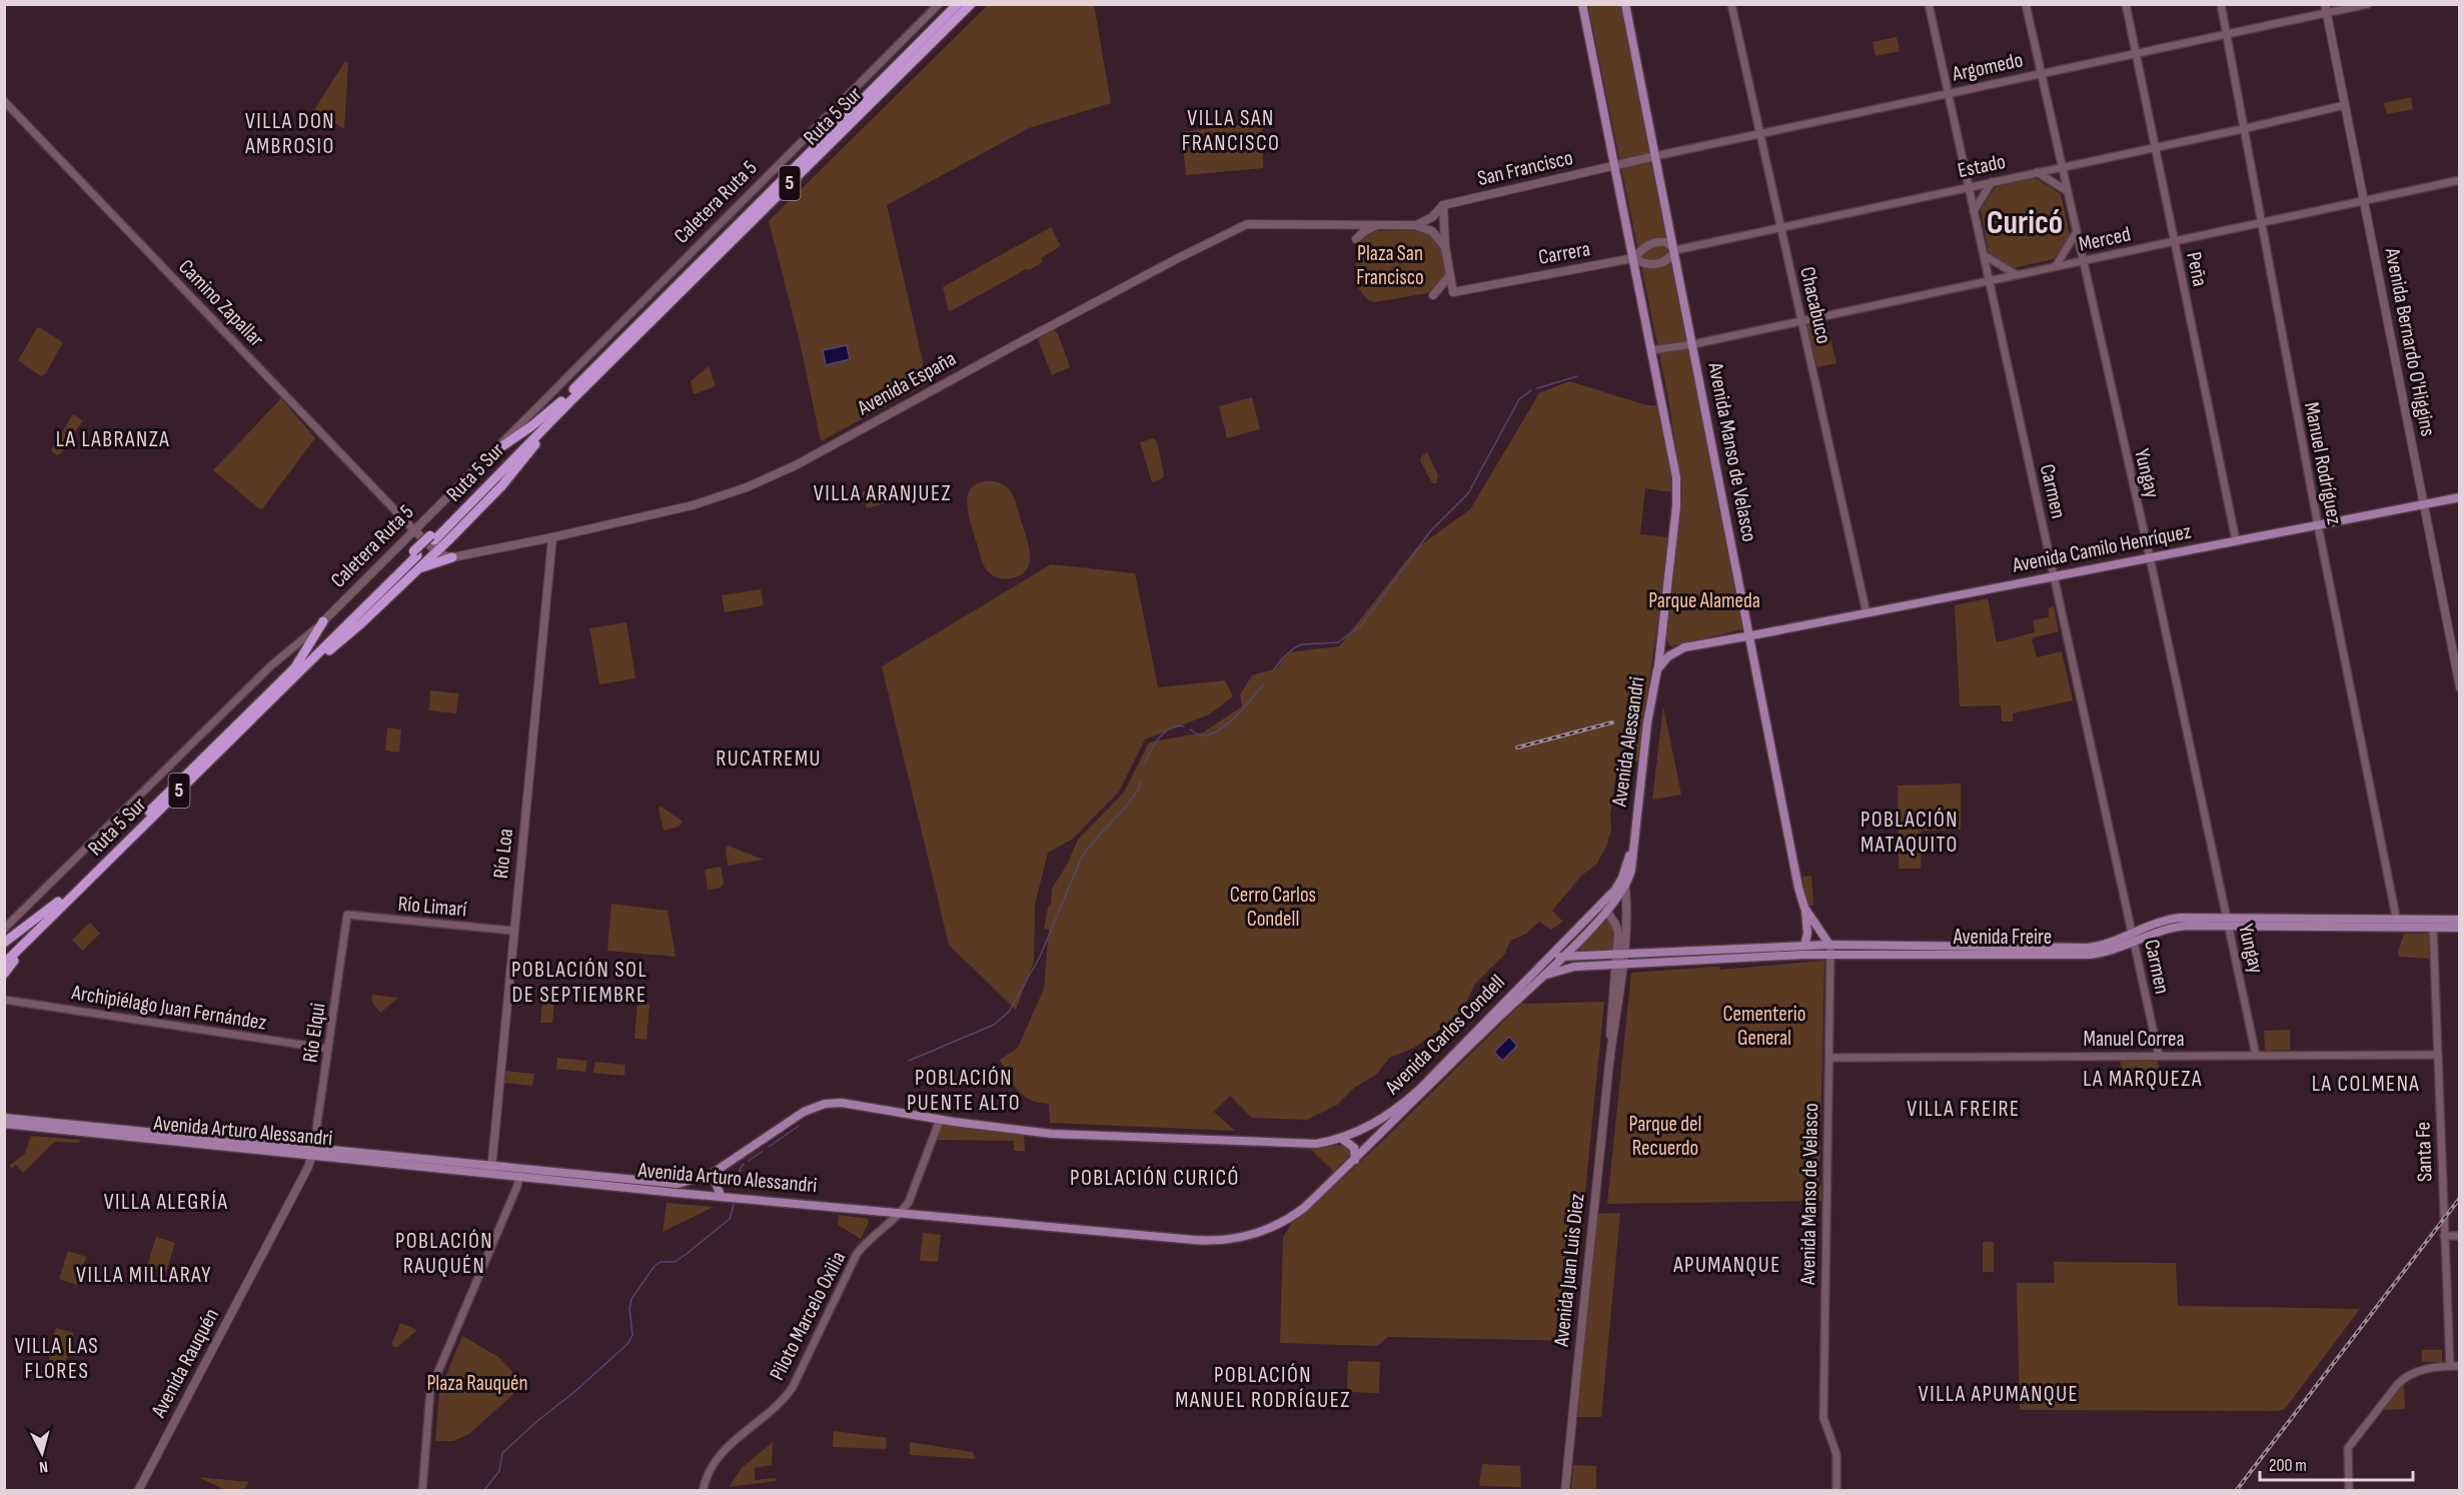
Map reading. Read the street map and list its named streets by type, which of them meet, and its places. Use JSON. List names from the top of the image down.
{
  "streets": {
    "highway": ["Ruta 5 Sur", "5"],
    "main road": [
      "Argomedo",
      "Estado",
      "San Francisco",
      "Caletera Ruta 5",
      "Carrera",
      "Avenida Bernardo O'Higgins",
      "Avenida España",
      "Avenida Manso de Velasco",
      "Avenida Camilo Henríquez",
      "Avenida Alessandri",
      "Río Loa",
      "Avenida Freire",
      "Avenida Carlos Condell",
      "Avenida Arturo Alessandri",
      "Avenida Juan Luis Diez",
      "Avenida Rauquén"
    ],
    "street": [
      "Merced",
      "Peña",
      "Camino Zapallar",
      "Chacabuco",
      "Manuel Rodríguez",
      "Yungay",
      "Carmen",
      "Río Limarí",
      "Archipiélago Juan Fernández",
      "Río Elqui",
      "Manuel Correa",
      "Santa Fe",
      "Piloto Marcelo Oxilia"
    ]
  },
  "crossings": [
    ["Argomedo", "San Francisco"],
    ["Argomedo", "Peña"],
    ["Argomedo", "Chacabuco"],
    ["Argomedo", "Avenida Bernardo O'Higgins"],
    ["Argomedo", "Avenida Manso de Velasco"],
    ["Argomedo", "Manuel Rodríguez"],
    ["Argomedo", "Yungay"],
    ["Argomedo", "Carmen"],
    ["Estado", "Merced"],
    ["Estado", "Carrera"],
    ["Estado", "Peña"],
    ["Estado", "Chacabuco"],
    ["Estado", "Avenida Bernardo O'Higgins"],
    ["Estado", "Avenida Manso de Velasco"],
    ["Estado", "Manuel Rodríguez"],
    ["Estado", "Yungay"],
    ["Estado", "Carmen"],
    ["Caletera Ruta 5", "Camino Zapallar"],
    ["Caletera Ruta 5", "Avenida España"],
    ["Merced", "Peña"],
    ["Merced", "Chacabuco"],
    ["Merced", "Avenida Bernardo O'Higgins"],
    ["Merced", "Avenida Manso de Velasco"],
    ["Merced", "Manuel Rodríguez"],
    ["Merced", "Yungay"],
    ["Merced", "Carmen"],
    ["Carrera", "Avenida Manso de Velasco"],
    ["Peña", "Avenida Camilo Henríquez"],
    ["Camino Zapallar", "Avenida España"],
    ["Chacabuco", "Avenida Camilo Henríquez"],
    ["Avenida Bernardo O'Higgins", "Avenida Camilo Henríquez"],
    ["Avenida España", "Río Loa"],
    ["Avenida Manso de Velasco", "Avenida Camilo Henríquez"],
    ["Avenida Manso de Velasco", "Avenida Alessandri"],
    ["Avenida Manso de Velasco", "Avenida Freire"],
    ["Avenida Manso de Velasco", "Manuel Correa"],
    ["Manuel Rodríguez", "Avenida Camilo Henríquez"],
    ["Manuel Rodríguez", "Avenida Freire"],
    ["Yungay", "Carmen"],
    ["Yungay", "Avenida Camilo Henríquez"],
    ["Yungay", "Avenida Freire"],
    ["Yungay", "Manuel Correa"],
    ["Carmen", "Avenida Camilo Henríquez"],
    ["Carmen", "Avenida Freire"],
    ["Carmen", "Manuel Correa"],
    ["Avenida Camilo Henríquez", "Avenida Alessandri"],
    ["Avenida Alessandri", "Avenida Carlos Condell"],
    ["Río Loa", "Río Limarí"],
    ["Río Loa", "Avenida Arturo Alessandri"],
    ["Río Limarí", "Río Elqui"],
    ["Avenida Freire", "Avenida Carlos Condell"],
    ["Avenida Freire", "Santa Fe"],
    ["Avenida Freire", "Avenida Juan Luis Diez"],
    ["Archipiélago Juan Fernández", "Río Elqui"],
    ["Río Elqui", "Avenida Arturo Alessandri"],
    ["Río Elqui", "Avenida Rauquén"],
    ["Avenida Carlos Condell", "Avenida Arturo Alessandri"],
    ["Avenida Carlos Condell", "Avenida Juan Luis Diez"],
    ["Manuel Correa", "Santa Fe"],
    ["Avenida Arturo Alessandri", "Piloto Marcelo Oxilia"],
    ["Avenida Arturo Alessandri", "Avenida Rauquén"]
  ],
  "districts": [
    "VILLA SAN FRANCISCO",
    "VILLA DON AMBROSIO",
    "Curicó",
    "LA LABRANZA",
    "VILLA ARANJUEZ",
    "RUCATREMU",
    "POBLACIÓN MATAQUITO",
    "POBLACIÓN SOL DE SEPTIEMBRE",
    "POBLACIÓN PUENTE ALTO",
    "LA MARQUEZA",
    "LA COLMENA",
    "VILLA FREIRE",
    "POBLACIÓN CURICÓ",
    "VILLA ALEGRÍA",
    "POBLACIÓN RAUQUÉN",
    "APUMANQUE",
    "VILLA MILLARAY",
    "VILLA LAS FLORES",
    "POBLACIÓN MANUEL RODRÍGUEZ",
    "VILLA APUMANQUE"
  ],
  "parks": [
    "Plaza San Francisco",
    "Parque Alameda",
    "Cerro Carlos Condell",
    "Cementerio General",
    "Parque del Recuerdo",
    "Plaza Rauquén"
  ],
  "scale_bar": "200 m",
  "north": "bottom"
}
